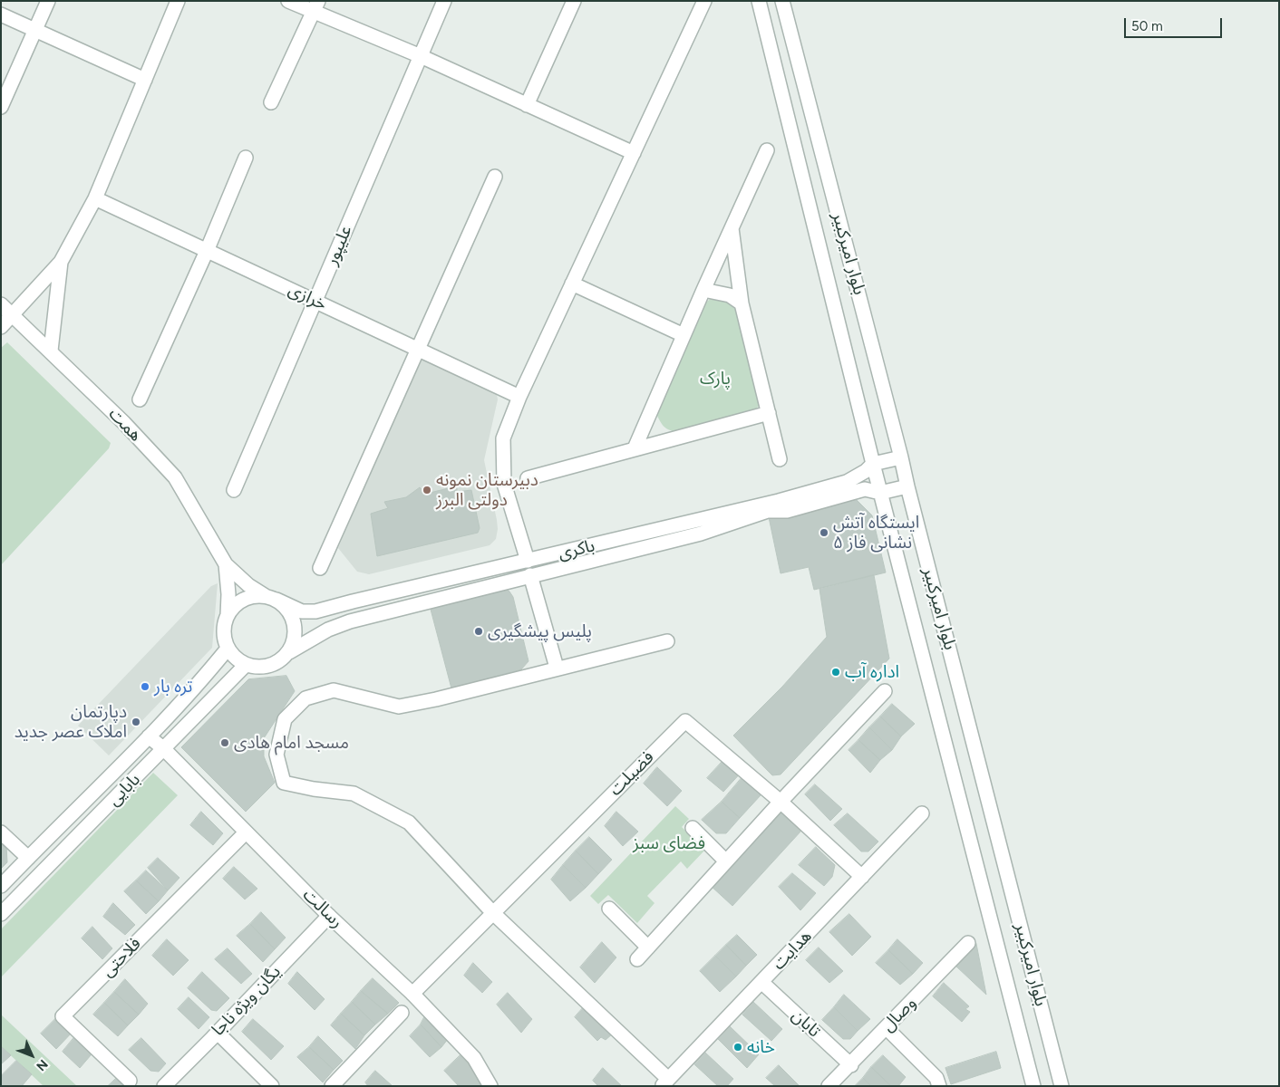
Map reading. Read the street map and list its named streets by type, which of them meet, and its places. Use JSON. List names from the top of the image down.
{
  "streets": {
    "street": [
      "علیپور",
      "بلوار امیرکبیر",
      "خرازی",
      "همت",
      "باکری",
      "فضیلت",
      "بابایی",
      "رسالت",
      "هدایت",
      "فلاحتی",
      "یگان ویژه ناجا",
      "وصال",
      "تابان"
    ]
  },
  "crossings": [
    ["علیپور", "خرازی"],
    ["بلوار امیرکبیر", "باکری"],
    ["باکری", "بابایی"],
    ["فضیلت", "رسالت"],
    ["فضیلت", "هدایت"],
    ["بابایی", "رسالت"],
    ["رسالت", "فلاحتی"],
    ["رسالت", "یگان ویژه ناجا"],
    ["هدایت", "تابان"],
    ["وصال", "تابان"]
  ],
  "parks": ["پارک", "فضای سبز"],
  "places": [
    "دبیرستان نمونه دولتی البرز",
    "ایستگاه آتش نشانی فاز ۵",
    "پلیس پیشگیری",
    "اداره آب",
    "تره بار",
    "دپارتمان املاک عصر جدید",
    "مسجد امام هادی",
    "خانه"
  ],
  "scale_bar": "50 m",
  "north": "bottom right"
}
